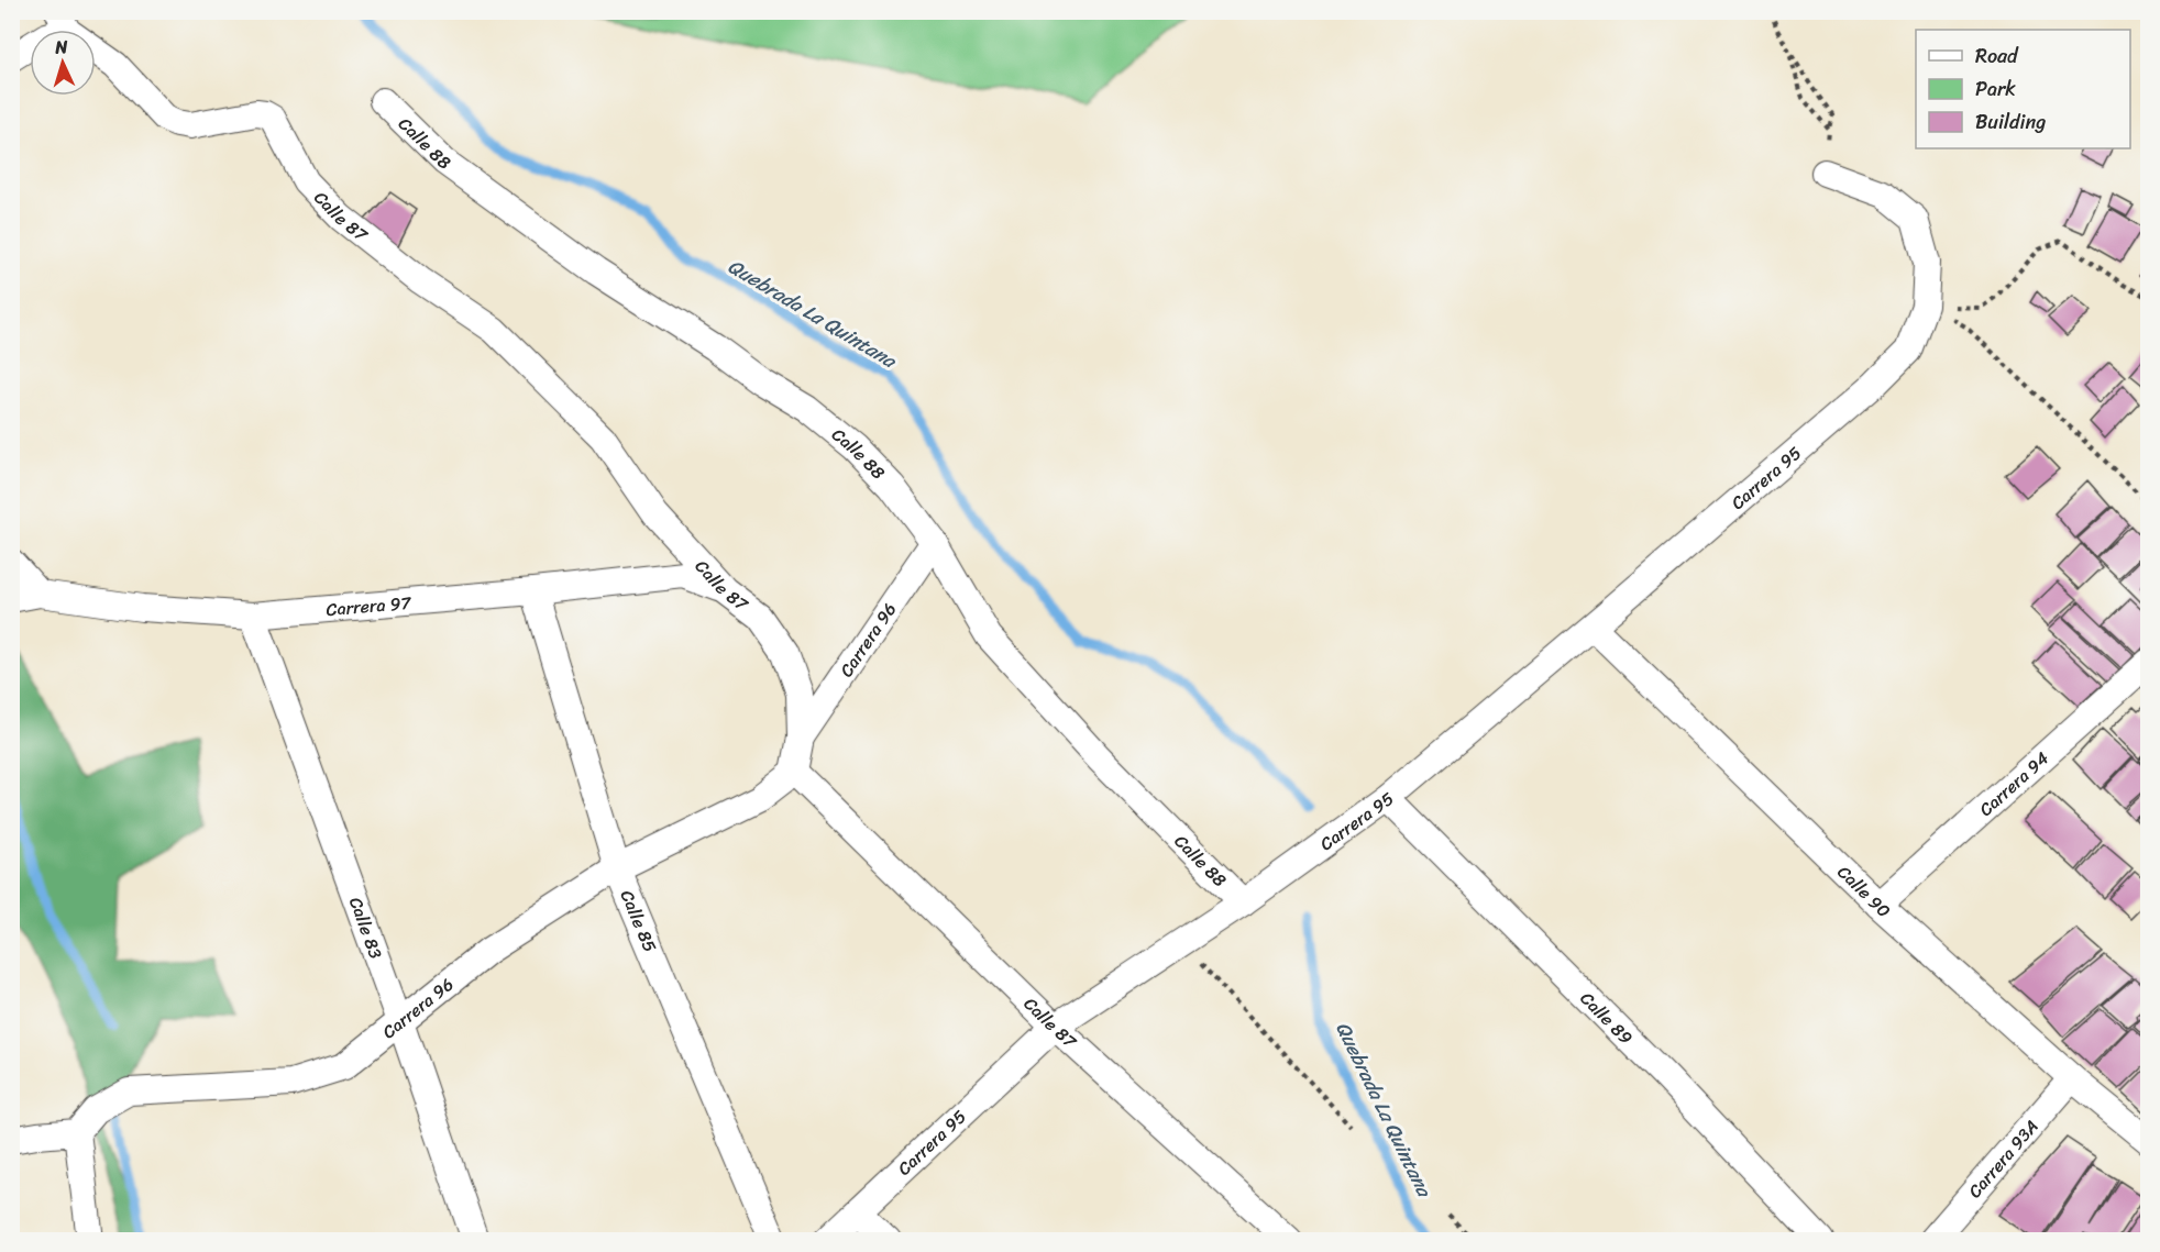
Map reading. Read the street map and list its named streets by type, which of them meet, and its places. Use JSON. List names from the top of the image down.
{
  "streets": {
    "street": [
      "Calle 88",
      "Calle 87",
      "Carrera 95",
      "Carrera 97",
      "Carrera 96",
      "Carrera 94",
      "Calle 90",
      "Calle 85",
      "Calle 83",
      "Calle 89",
      "Carrera 93A"
    ]
  },
  "crossings": [
    ["Calle 88", "Carrera 95"],
    ["Calle 88", "Carrera 96"],
    ["Calle 87", "Carrera 95"],
    ["Calle 87", "Carrera 97"],
    ["Calle 87", "Carrera 96"],
    ["Carrera 95", "Calle 90"],
    ["Carrera 95", "Calle 89"],
    ["Carrera 97", "Calle 85"],
    ["Carrera 97", "Calle 83"],
    ["Carrera 96", "Calle 85"],
    ["Carrera 96", "Calle 83"],
    ["Carrera 94", "Calle 90"],
    ["Calle 90", "Carrera 93A"]
  ],
  "water": ["Quebrada La Quintana"],
  "legend": ["Road", "Park", "Building"],
  "north": "top"
}
